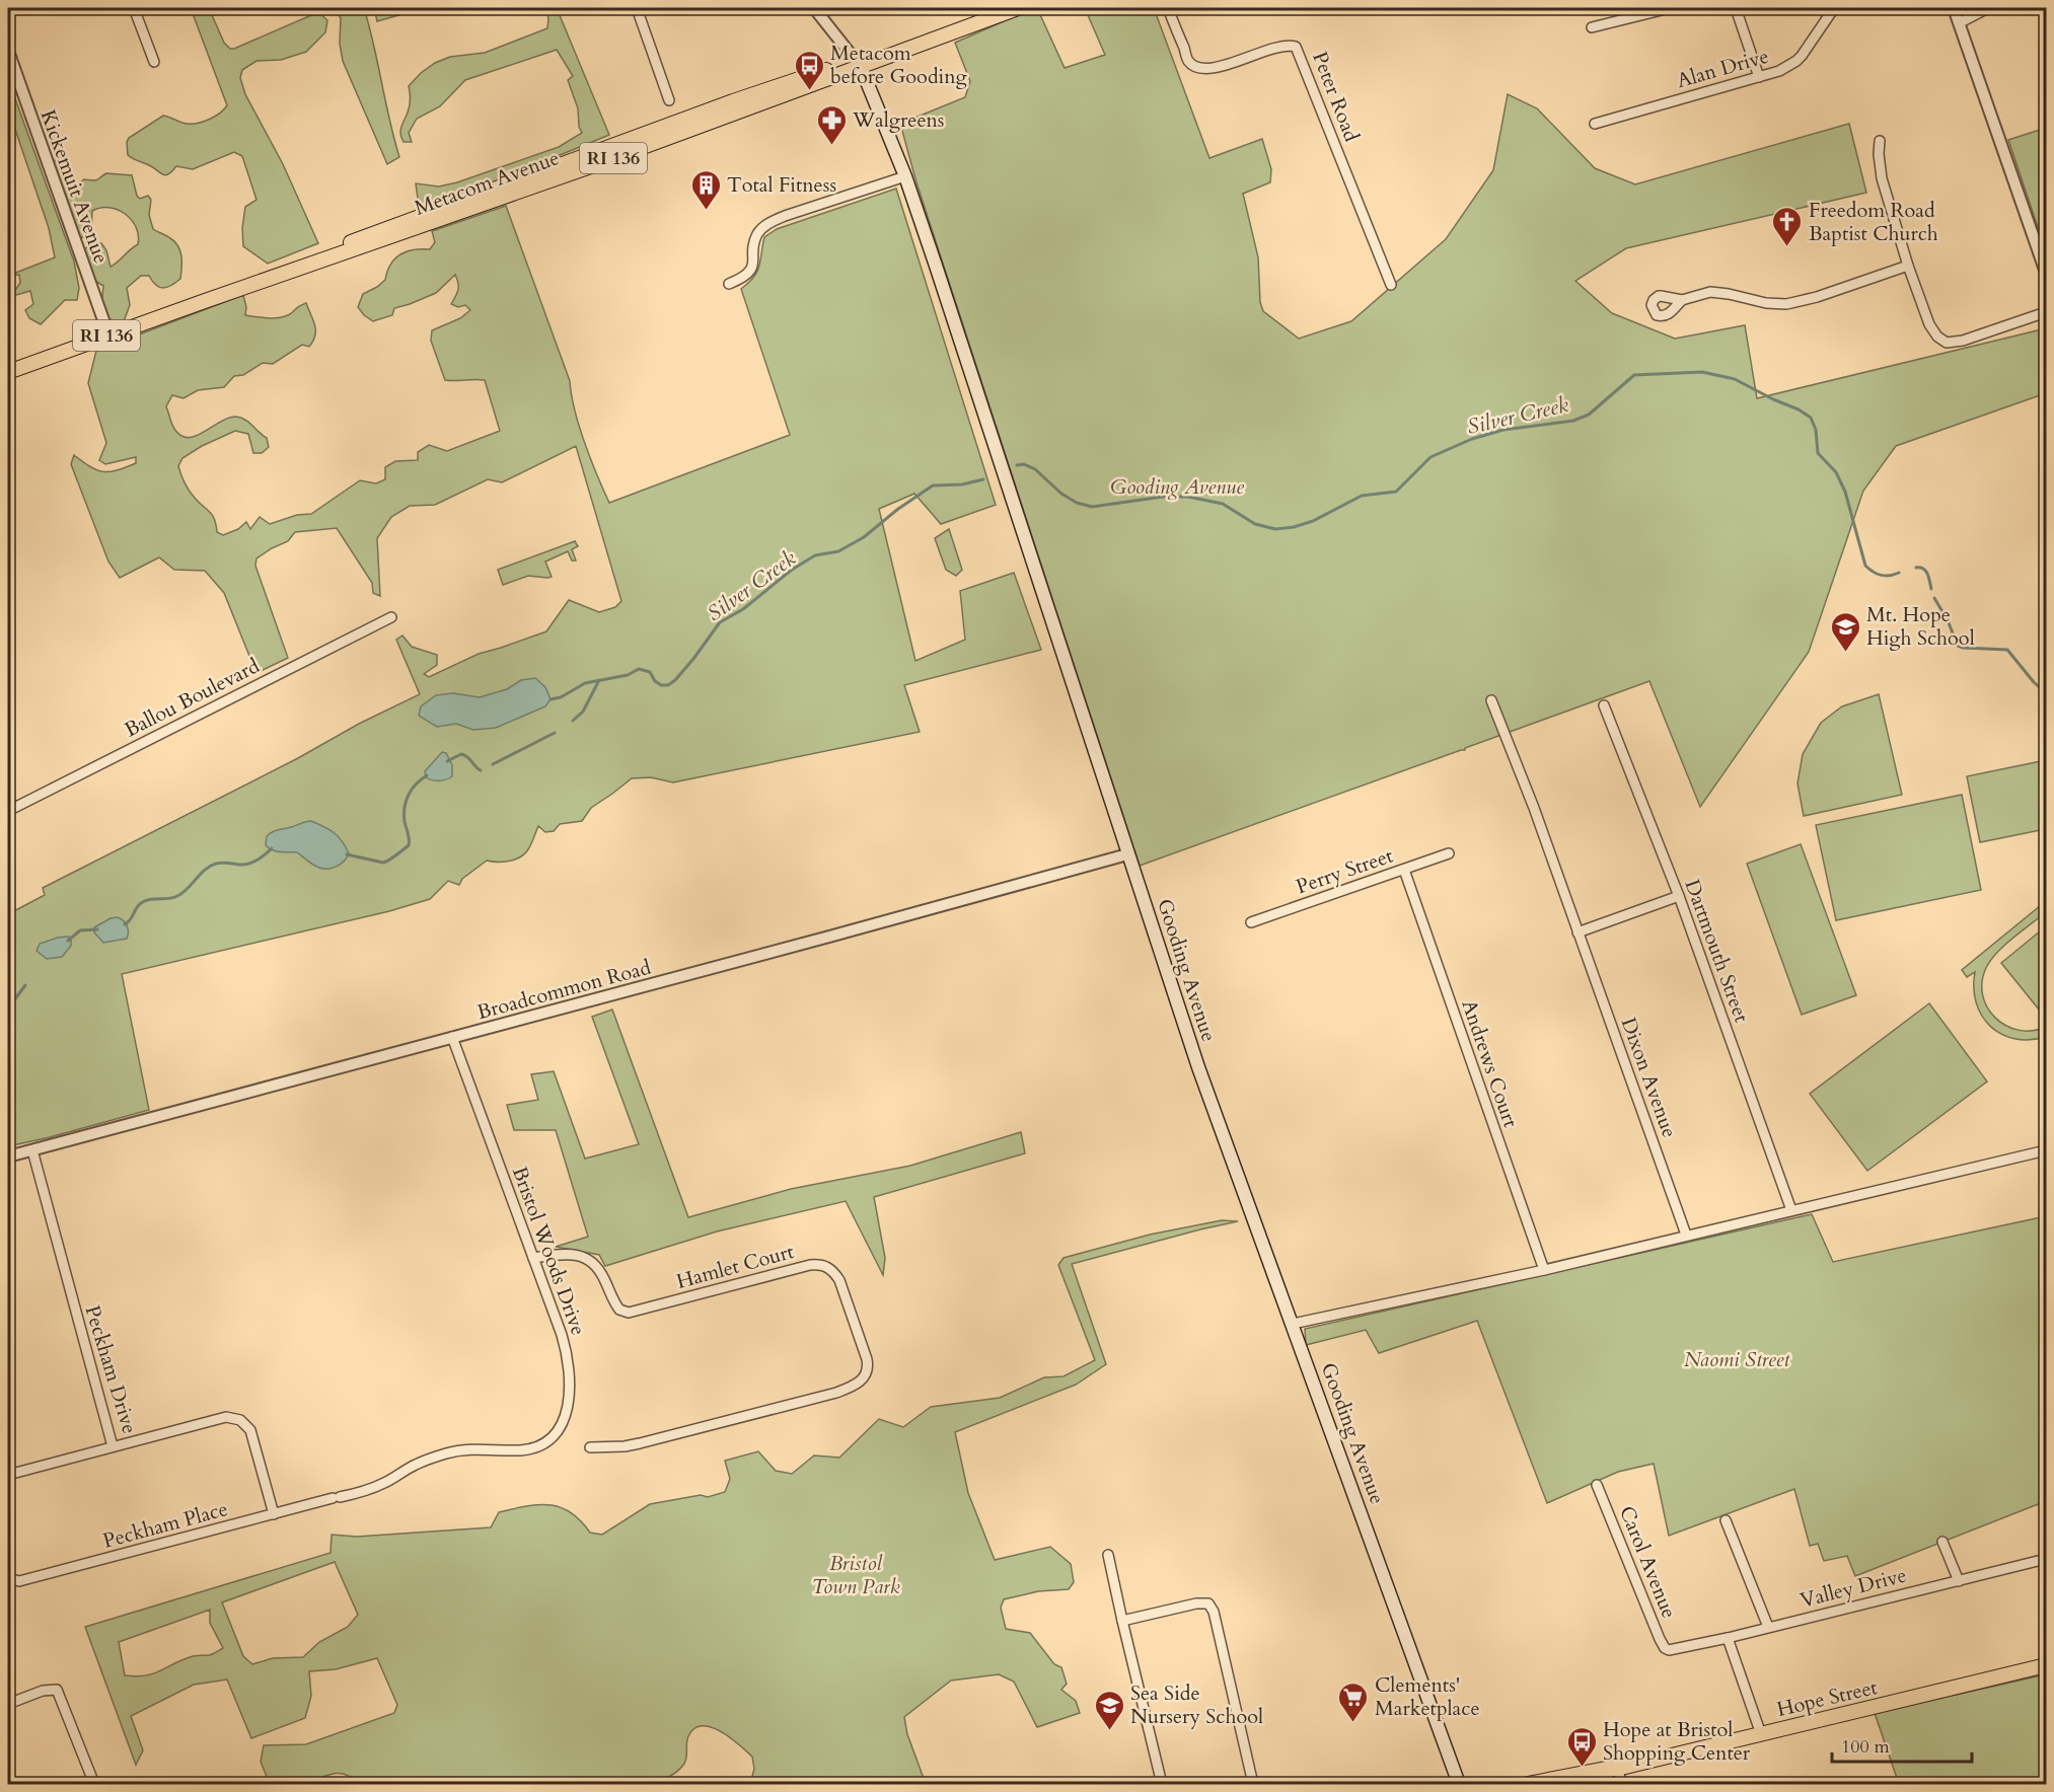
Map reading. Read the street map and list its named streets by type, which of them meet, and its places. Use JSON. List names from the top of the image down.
{
  "streets": {
    "main road": [
      "RI 136",
      "Metacom Avenue",
      "Gooding Avenue",
      "Hope Street"
    ],
    "street": [
      "Alan Drive",
      "Peter Road",
      "Kickemuit Avenue",
      "Ballou Boulevard",
      "Perry Street",
      "Dartmouth Street",
      "Broadcommon Road",
      "Andrews Court",
      "Dixon Avenue",
      "Bristol Woods Drive",
      "Hamlet Court",
      "Peckham Drive",
      "Peckham Place",
      "Carol Avenue",
      "Valley Drive"
    ]
  },
  "crossings": [
    ["Metacom Avenue", "Kickemuit Avenue"],
    ["Metacom Avenue", "Gooding Avenue"],
    ["Perry Street", "Andrews Court"],
    ["Gooding Avenue", "Broadcommon Road"],
    ["Broadcommon Road", "Bristol Woods Drive"],
    ["Broadcommon Road", "Peckham Drive"],
    ["Bristol Woods Drive", "Hamlet Court"],
    ["Bristol Woods Drive", "Peckham Place"],
    ["Peckham Drive", "Peckham Place"],
    ["Carol Avenue", "Valley Drive"]
  ],
  "water": ["Silver Creek"],
  "parks": ["Gooding Avenue", "Naomi Street", "Bristol Town Park"],
  "places": {
    "bus stop": ["Metacom before Gooding", "Hope at Bristol Shopping Center"],
    "pharmacy": ["Walgreens"],
    "building": ["Total Fitness"],
    "church": ["Freedom Road Baptist Church"],
    "school or university": ["Mt. Hope High School", "Sea Side Nursery School"],
    "supermarket": ["Clements' Marketplace"]
  },
  "scale_bar": "100 m"
}
